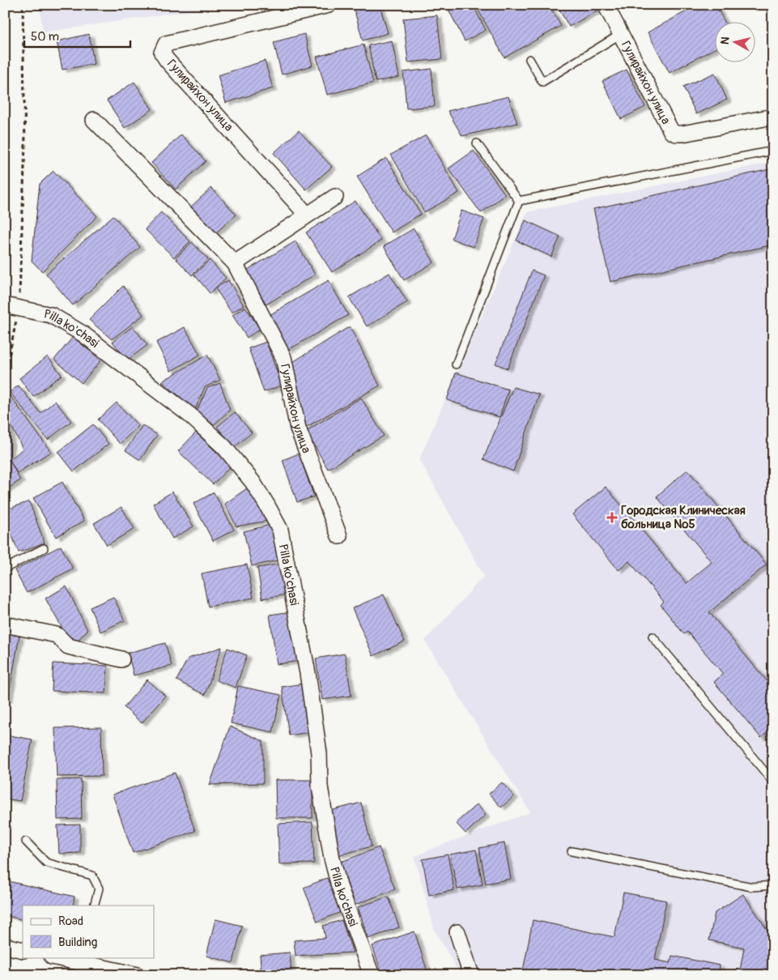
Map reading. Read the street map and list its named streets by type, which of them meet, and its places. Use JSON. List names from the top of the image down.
{
  "streets": {
    "street": ["Гулирайхон улица", "Pilla ko'chasi"]
  },
  "places": {
    "health": ["Городская Клиническая больница №5"]
  },
  "legend": ["Road", "Building"],
  "scale_bar": "50 m",
  "north": "left"
}
